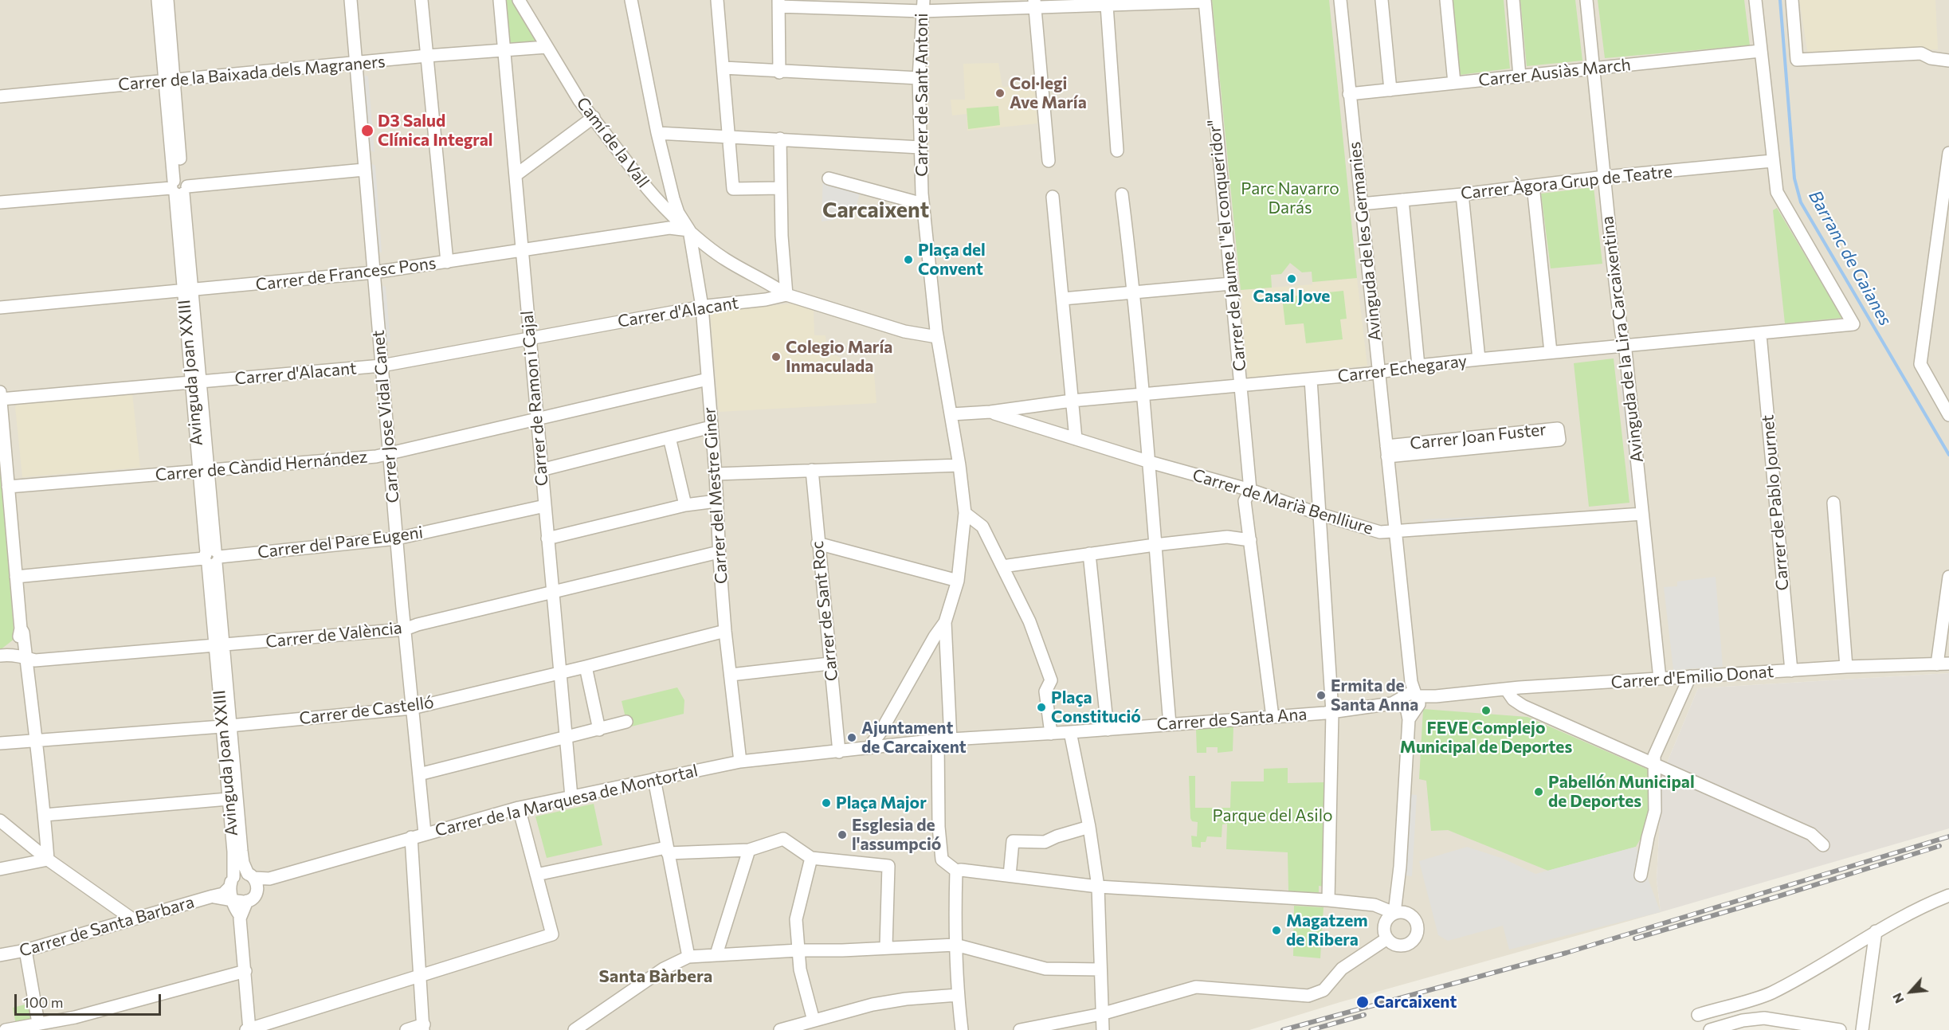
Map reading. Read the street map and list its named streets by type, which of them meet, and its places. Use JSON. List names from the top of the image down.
{
  "streets": {
    "street": [
      "Carrer Ausiàs March",
      "Carrer de la Baixada dels Magraners",
      "Carrer de Sant Antoni",
      "Camí de la Vall",
      "Carrer Àgora Grup de Teatre",
      "Avinguda de les Germanies",
      "Carrer de Jaume I \"el conqueridor\"",
      "Carrer de Francesc Pons",
      "Carrer d'Alacant",
      "Avinguda de la Lira Carcaixentina",
      "Carrer Echegaray",
      "Avinguda Joan XXIII",
      "Carrer de Ramon i Cajal",
      "Carrer Jose Vidal Canet",
      "Carrer Joan Fuster",
      "Carrer de Càndid Hernández",
      "Carrer del Mestre Giner",
      "Carrer de Marià Benlliure",
      "Carrer de Pablo Journet",
      "Carrer del Pare Eugeni",
      "Carrer de Sant Roc",
      "Carrer de València",
      "Carrer d'Emilio Donat",
      "Carrer de Castelló",
      "Carrer de Santa Ana",
      "Carrer de la Marquesa de Montortal",
      "Carrer de Santa Barbara"
    ]
  },
  "crossings": [
    ["Carrer Ausiàs March", "Avinguda de les Germanies"],
    ["Carrer Ausiàs March", "Avinguda de la Lira Carcaixentina"],
    ["Carrer de la Baixada dels Magraners", "Avinguda Joan XXIII"],
    ["Carrer de la Baixada dels Magraners", "Carrer de Ramon i Cajal"],
    ["Carrer de la Baixada dels Magraners", "Carrer Jose Vidal Canet"],
    ["Carrer de Sant Antoni", "Carrer Echegaray"],
    ["Camí de la Vall", "Carrer de Francesc Pons"],
    ["Camí de la Vall", "Carrer d'Alacant"],
    ["Camí de la Vall", "Carrer del Mestre Giner"],
    ["Carrer Àgora Grup de Teatre", "Avinguda de les Germanies"],
    ["Carrer Àgora Grup de Teatre", "Avinguda de la Lira Carcaixentina"],
    ["Carrer Àgora Grup de Teatre", "Carrer Echegaray"],
    ["Avinguda de les Germanies", "Carrer Echegaray"],
    ["Avinguda de les Germanies", "Carrer Joan Fuster"],
    ["Avinguda de les Germanies", "Carrer de Marià Benlliure"],
    ["Avinguda de les Germanies", "Carrer d'Emilio Donat"],
    ["Avinguda de les Germanies", "Carrer de Santa Ana"],
    ["Carrer de Jaume I \"el conqueridor\"", "Carrer Echegaray"],
    ["Carrer de Jaume I \"el conqueridor\"", "Carrer de Marià Benlliure"],
    ["Carrer de Jaume I \"el conqueridor\"", "Carrer de Santa Ana"],
    ["Carrer de Francesc Pons", "Avinguda Joan XXIII"],
    ["Carrer de Francesc Pons", "Carrer de Ramon i Cajal"],
    ["Carrer de Francesc Pons", "Carrer Jose Vidal Canet"],
    ["Carrer de Francesc Pons", "Carrer del Mestre Giner"],
    ["Carrer d'Alacant", "Avinguda Joan XXIII"],
    ["Carrer d'Alacant", "Carrer de Ramon i Cajal"],
    ["Carrer d'Alacant", "Carrer Jose Vidal Canet"],
    ["Carrer d'Alacant", "Carrer del Mestre Giner"],
    ["Avinguda de la Lira Carcaixentina", "Carrer Echegaray"],
    ["Avinguda de la Lira Carcaixentina", "Carrer de Marià Benlliure"],
    ["Avinguda de la Lira Carcaixentina", "Carrer d'Emilio Donat"],
    ["Carrer Echegaray", "Carrer de Marià Benlliure"],
    ["Carrer Echegaray", "Carrer de Pablo Journet"],
    ["Avinguda Joan XXIII", "Carrer de Càndid Hernández"],
    ["Avinguda Joan XXIII", "Carrer del Pare Eugeni"],
    ["Avinguda Joan XXIII", "Carrer de València"],
    ["Avinguda Joan XXIII", "Carrer de Castelló"],
    ["Avinguda Joan XXIII", "Carrer de la Marquesa de Montortal"],
    ["Avinguda Joan XXIII", "Carrer de Santa Barbara"],
    ["Carrer de Ramon i Cajal", "Carrer de Càndid Hernández"],
    ["Carrer de Ramon i Cajal", "Carrer del Pare Eugeni"],
    ["Carrer de Ramon i Cajal", "Carrer de València"],
    ["Carrer de Ramon i Cajal", "Carrer de Castelló"],
    ["Carrer de Ramon i Cajal", "Carrer de la Marquesa de Montortal"],
    ["Carrer Jose Vidal Canet", "Carrer de Càndid Hernández"],
    ["Carrer Jose Vidal Canet", "Carrer del Pare Eugeni"],
    ["Carrer Jose Vidal Canet", "Carrer de València"],
    ["Carrer Jose Vidal Canet", "Carrer de Castelló"],
    ["Carrer Jose Vidal Canet", "Carrer de la Marquesa de Montortal"],
    ["Carrer de Càndid Hernández", "Carrer del Mestre Giner"],
    ["Carrer del Mestre Giner", "Carrer de València"],
    ["Carrer del Mestre Giner", "Carrer de Castelló"],
    ["Carrer del Mestre Giner", "Carrer de la Marquesa de Montortal"],
    ["Carrer de Pablo Journet", "Carrer d'Emilio Donat"],
    ["Carrer de Sant Roc", "Carrer de la Marquesa de Montortal"],
    ["Carrer d'Emilio Donat", "Carrer de Santa Ana"],
    ["Carrer de la Marquesa de Montortal", "Carrer de Santa Barbara"]
  ],
  "districts": ["Carcaixent", "Santa Bàrbera"],
  "water": ["Barranc de Gaianes"],
  "parks": ["Parc Navarro Darás", "Parque del Asilo"],
  "places": [
    "Col·legi Ave María",
    "D3 Salud Clínica Integral",
    "Plaça del Convent",
    "Casal Jove",
    "Colegio María Inmaculada",
    "Ermita de Santa Anna",
    "Plaça Constitució",
    "FEVE Complejo Municipal de Deportes",
    "Ajuntament de Carcaixent",
    "Pabellón Municipal de Deportes",
    "Plaça Major",
    "Esglesia de l'assumpció",
    "Magatzem de Ribera",
    "Carcaixent"
  ],
  "scale_bar": "100 m",
  "north": "bottom left"
}
